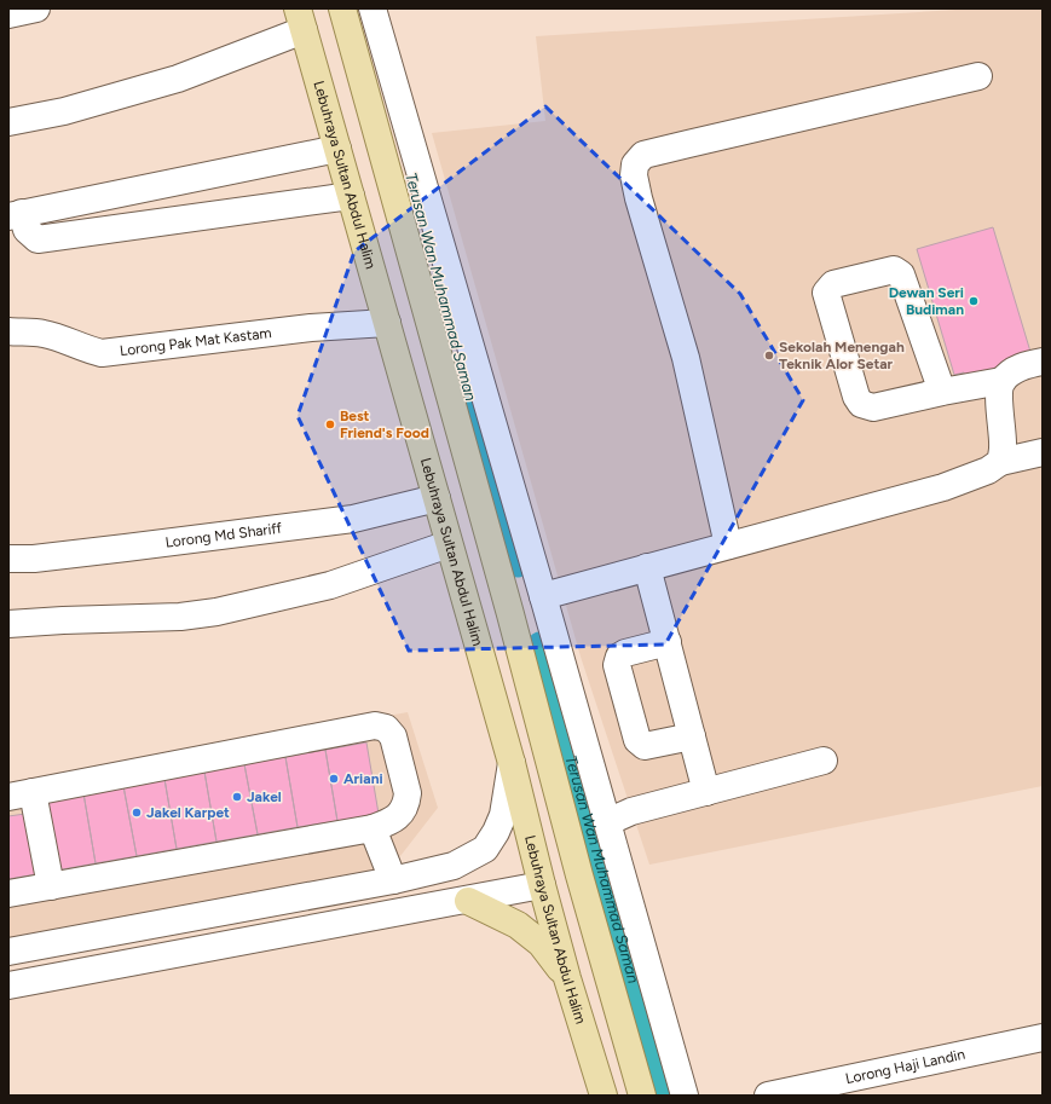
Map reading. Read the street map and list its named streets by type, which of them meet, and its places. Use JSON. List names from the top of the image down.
{
  "streets": {
    "main road": ["Lebuhraya Sultan Abdul Halim"],
    "street": ["Lorong Pak Mat Kastam", "Lorong Md Shariff", "Lorong Haji Landin"]
  },
  "crossings": [
    ["Lebuhraya Sultan Abdul Halim", "Lorong Pak Mat Kastam"],
    ["Lebuhraya Sultan Abdul Halim", "Lorong Md Shariff"]
  ],
  "water": ["Terusan Wan Muhammad Saman"],
  "places": [
    "Dewan Seri Budiman",
    "Sekolah Menengah Teknik Alor Setar",
    "Best Friend's Food",
    "Ariani",
    "Jakel",
    "Jakel Karpet"
  ]
}
